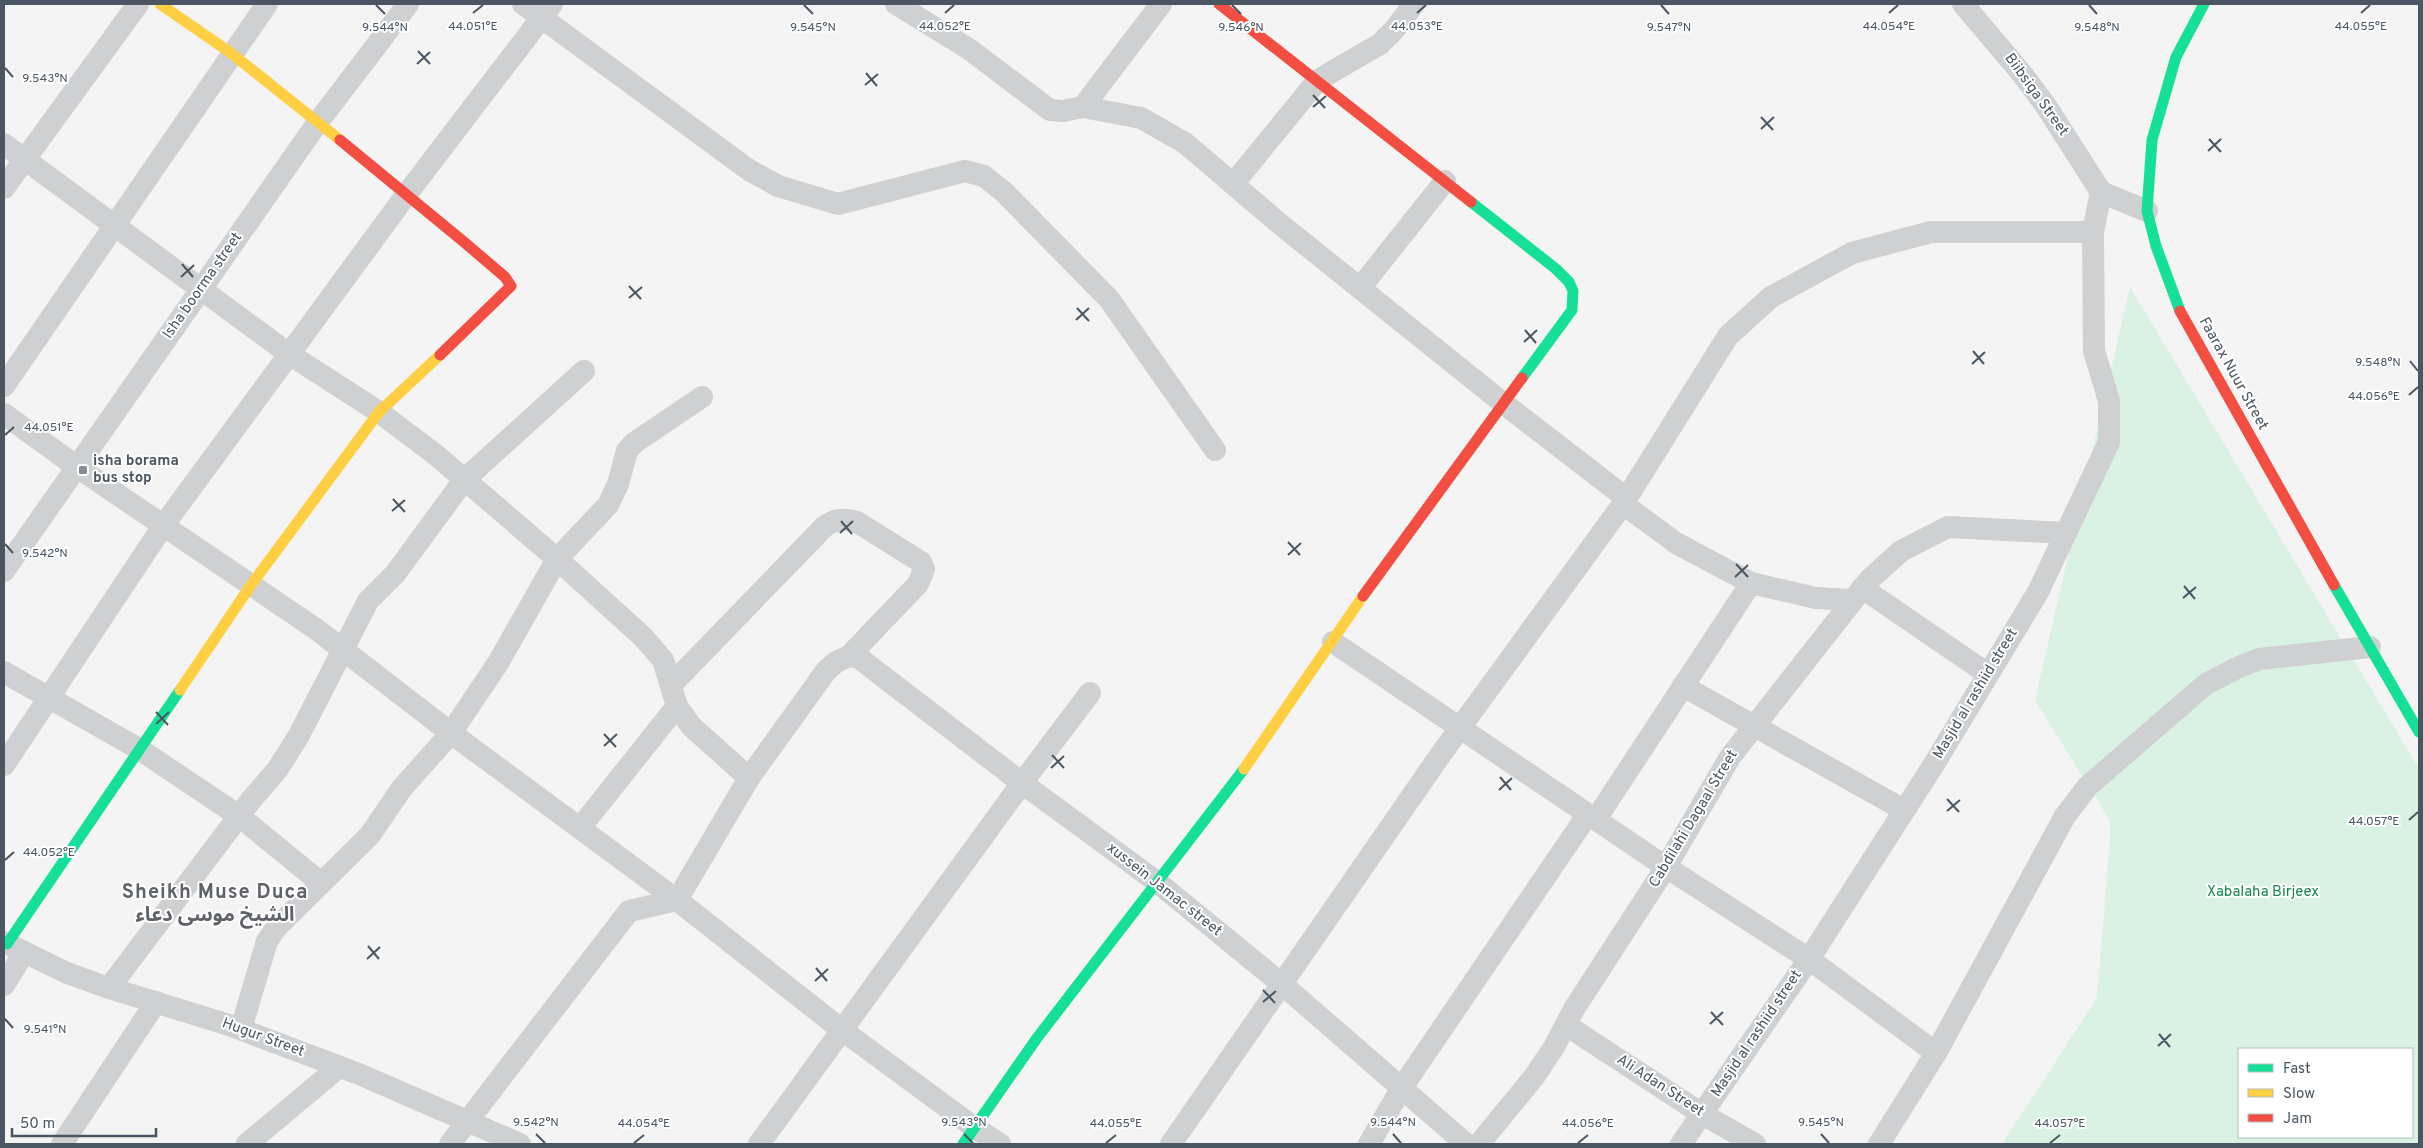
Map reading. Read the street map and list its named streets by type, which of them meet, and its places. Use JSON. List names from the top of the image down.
{
  "streets": {
    "street": [
      "Biibsiga Street",
      "Isha boorma street",
      "Faarax Nuur Street",
      "Masjid al rashiid street",
      "Cabdilahi Dagaal Street",
      "xussein Jamac street",
      "Hugur Street",
      "Ali Adan Street"
    ]
  },
  "crossings": [
    ["Biibsiga Street", "Masjid al rashiid street"],
    ["Masjid al rashiid street", "Cabdilahi Dagaal Street"],
    ["Masjid al rashiid street", "Ali Adan Street"],
    ["Cabdilahi Dagaal Street", "Ali Adan Street"]
  ],
  "districts": ["Sheikh Muse Duca الشيخ موسى دعاء"],
  "parks": ["Xabalaha Birjeex"],
  "places": {
    "transit": ["isha borama bus stop"]
  },
  "legend": ["Fast", "Slow", "Jam"],
  "scale_bar": "50 m",
  "coordinates": [
    "44.051°E",
    "44.052°E",
    "44.053°E",
    "44.054°E",
    "44.055°E",
    "9.544°N",
    "9.545°N",
    "9.546°N",
    "9.547°N",
    "9.548°N",
    "9.543°N",
    "44.056°E",
    "9.542°N",
    "44.057°E",
    "9.541°N"
  ]
}
